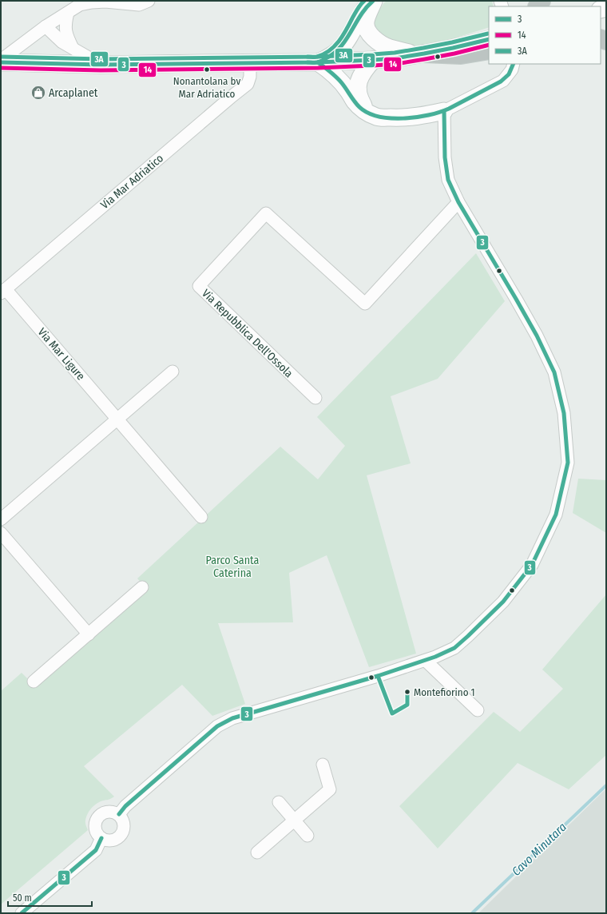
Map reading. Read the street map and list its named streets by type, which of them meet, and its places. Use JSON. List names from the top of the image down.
{
  "streets": {
    "street": ["Via Mar Adriatico", "Via Repubblica Dell'Ossola", "Via Mar Ligure"]
  },
  "crossings": [
    ["Via Mar Adriatico", "Via Mar Ligure"]
  ],
  "water": ["Cavo Minutara"],
  "parks": ["Parco Santa Caterina"],
  "places": {
    "other": ["Nonantolana bv Mar Adriatico", "Montefiorino 1"],
    "shop": ["Arcaplanet"]
  },
  "lines": ["transit line 3", "transit line 3A", "transit line 14"],
  "legend": ["3", "14", "3A"],
  "scale_bar": "50 m"
}
